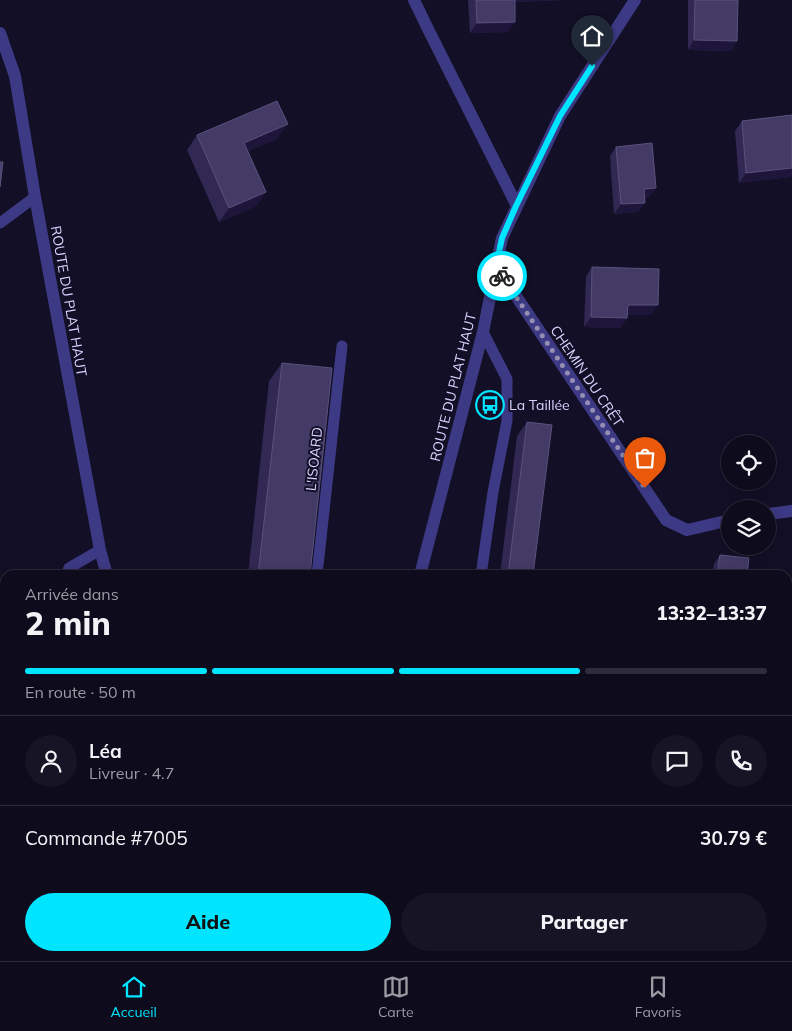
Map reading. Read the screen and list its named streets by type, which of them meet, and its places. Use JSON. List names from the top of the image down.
{
  "streets": {
    "street": ["ROUTE DU PLAT HAUT", "CHEMIN DU CRÊT"],
    "lane": ["L'ISOARD"]
  },
  "crossings": [
    ["ROUTE DU PLAT HAUT", "CHEMIN DU CRÊT"]
  ],
  "places": {
    "bus stop": ["La Taillée"]
  },
  "page": {
    "heading": ["2 min", "Arrivée dans", "13:32–13:37"],
    "panel": [
      "Léa",
      "Livreur · 4.7",
      "Commande #7005",
      "30.79 €"
    ],
    "bar": "En route · 50 m",
    "buttons": ["Aide", "Partager"],
    "tabs": ["Accueil", "Carte", "Favoris"]
  }
}
